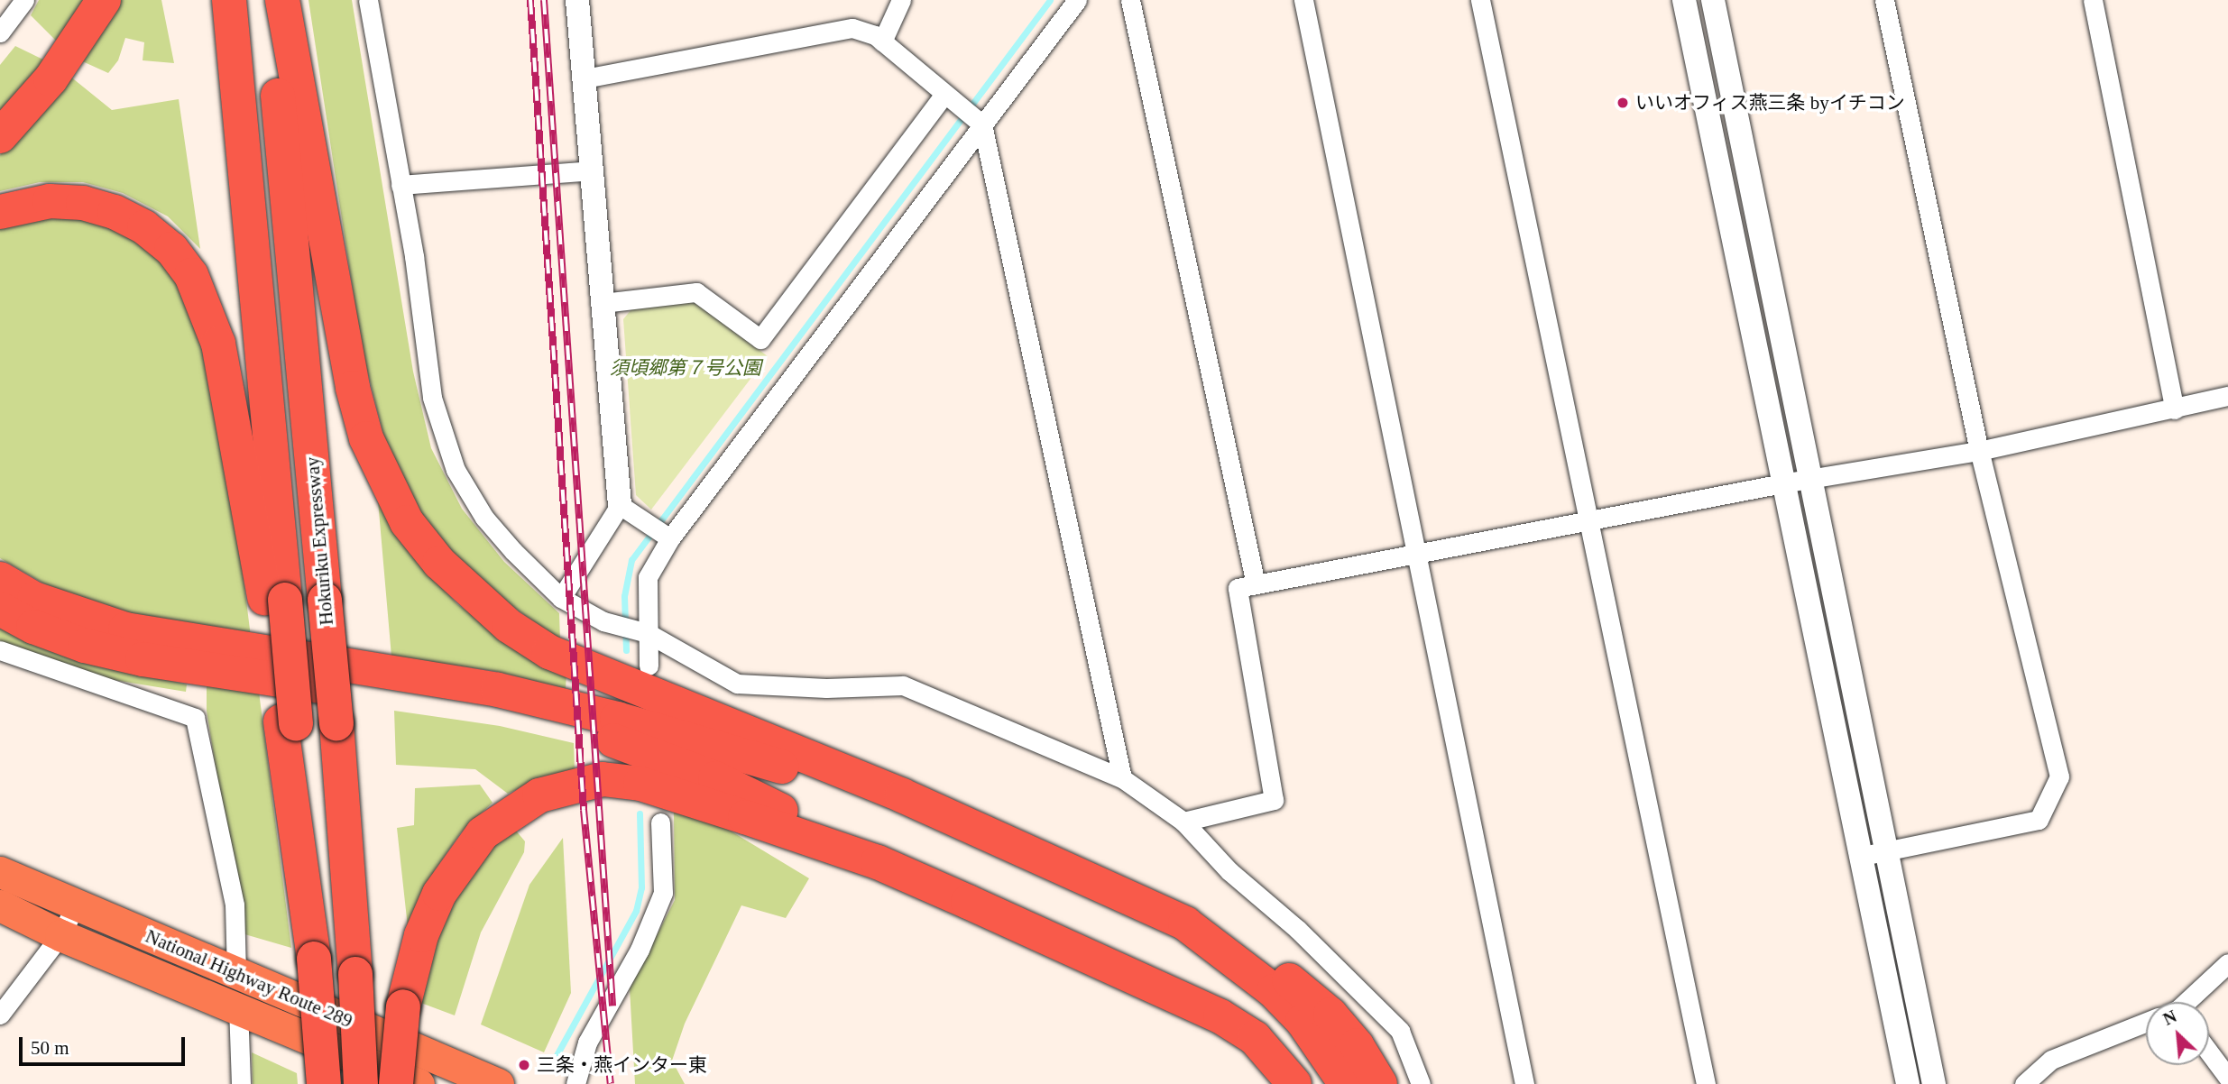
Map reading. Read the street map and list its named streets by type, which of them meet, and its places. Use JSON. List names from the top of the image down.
{
  "streets": {
    "highway": ["Hokuriku Expressway", "National Highway Route 289"]
  },
  "parks": ["須頃郷第７号公園"],
  "places": ["いいオフィス燕三条 byイチコン", "三条・燕インター東"],
  "scale_bar": "50 m",
  "north": "top left"
}
